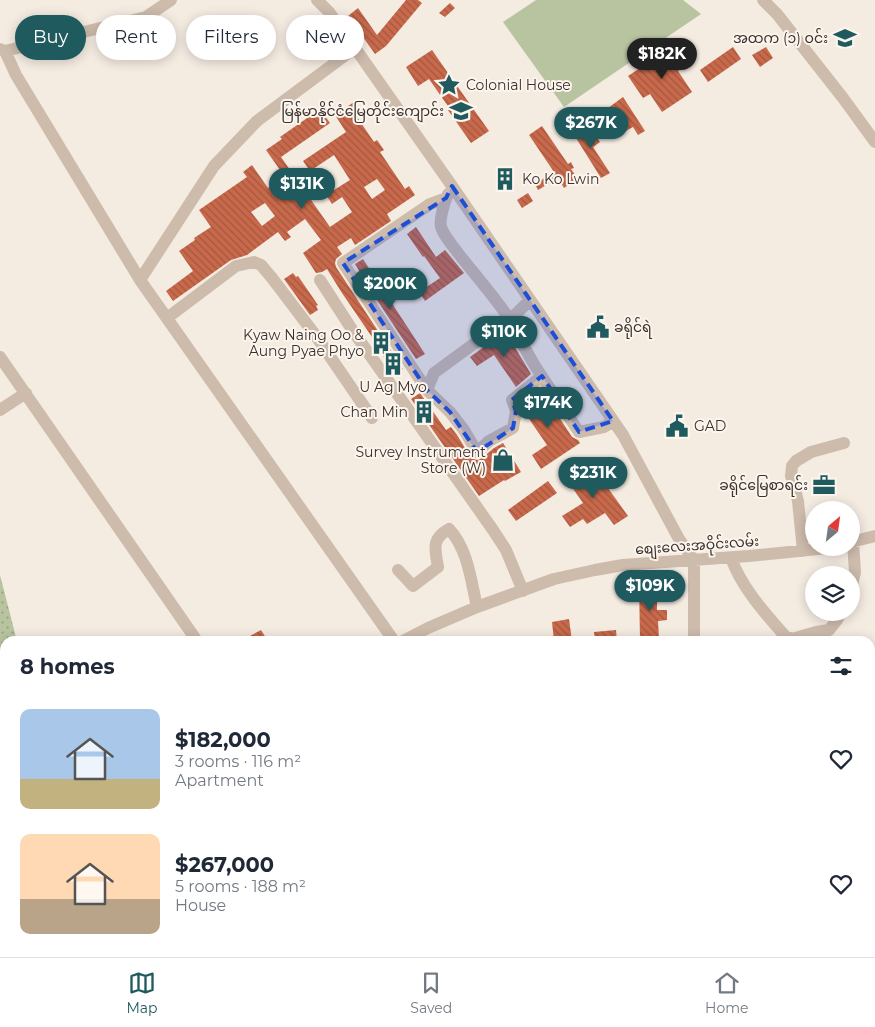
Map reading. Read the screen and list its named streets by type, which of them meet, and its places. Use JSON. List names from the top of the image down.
{
  "streets": {
    "street": ["စျေးလေးအဝိုင်းလမ်း"]
  },
  "places": {
    "school or university": ["အထက (၁) ဝင်း", "မြန်မာနိုင်ငံမြေတိုင်းကျောင်း"],
    "place": ["Colonial House"],
    "building": [
      "Ko Ko Lwin",
      "Kyaw Naing Oo & Aung Pyae Phyo",
      "U Ag Myo",
      "Chan Min"
    ],
    "public building": ["ခရိုင်ရဲ", "GAD"],
    "shop": ["Survey Instrument Store (W)"],
    "office": ["ခရိုင်မြေစာရင်း"]
  },
  "north": "top right",
  "page": {
    "chip": [
      "Buy",
      "Rent",
      "Filters",
      "New"
    ],
    "price": [
      "$182K",
      "$267K",
      "$131K",
      "$200K",
      "$110K",
      "$174K",
      "$231K",
      "$109K"
    ],
    "heading": "8 homes",
    "list": [
      {
        "name": "$182,000",
        "note": "3 rooms · 116 m² · Apartment"
      },
      {
        "name": "$267,000",
        "note": "5 rooms · 188 m² · House"
      }
    ],
    "tabs": ["Map", "Saved", "Home"]
  }
}
